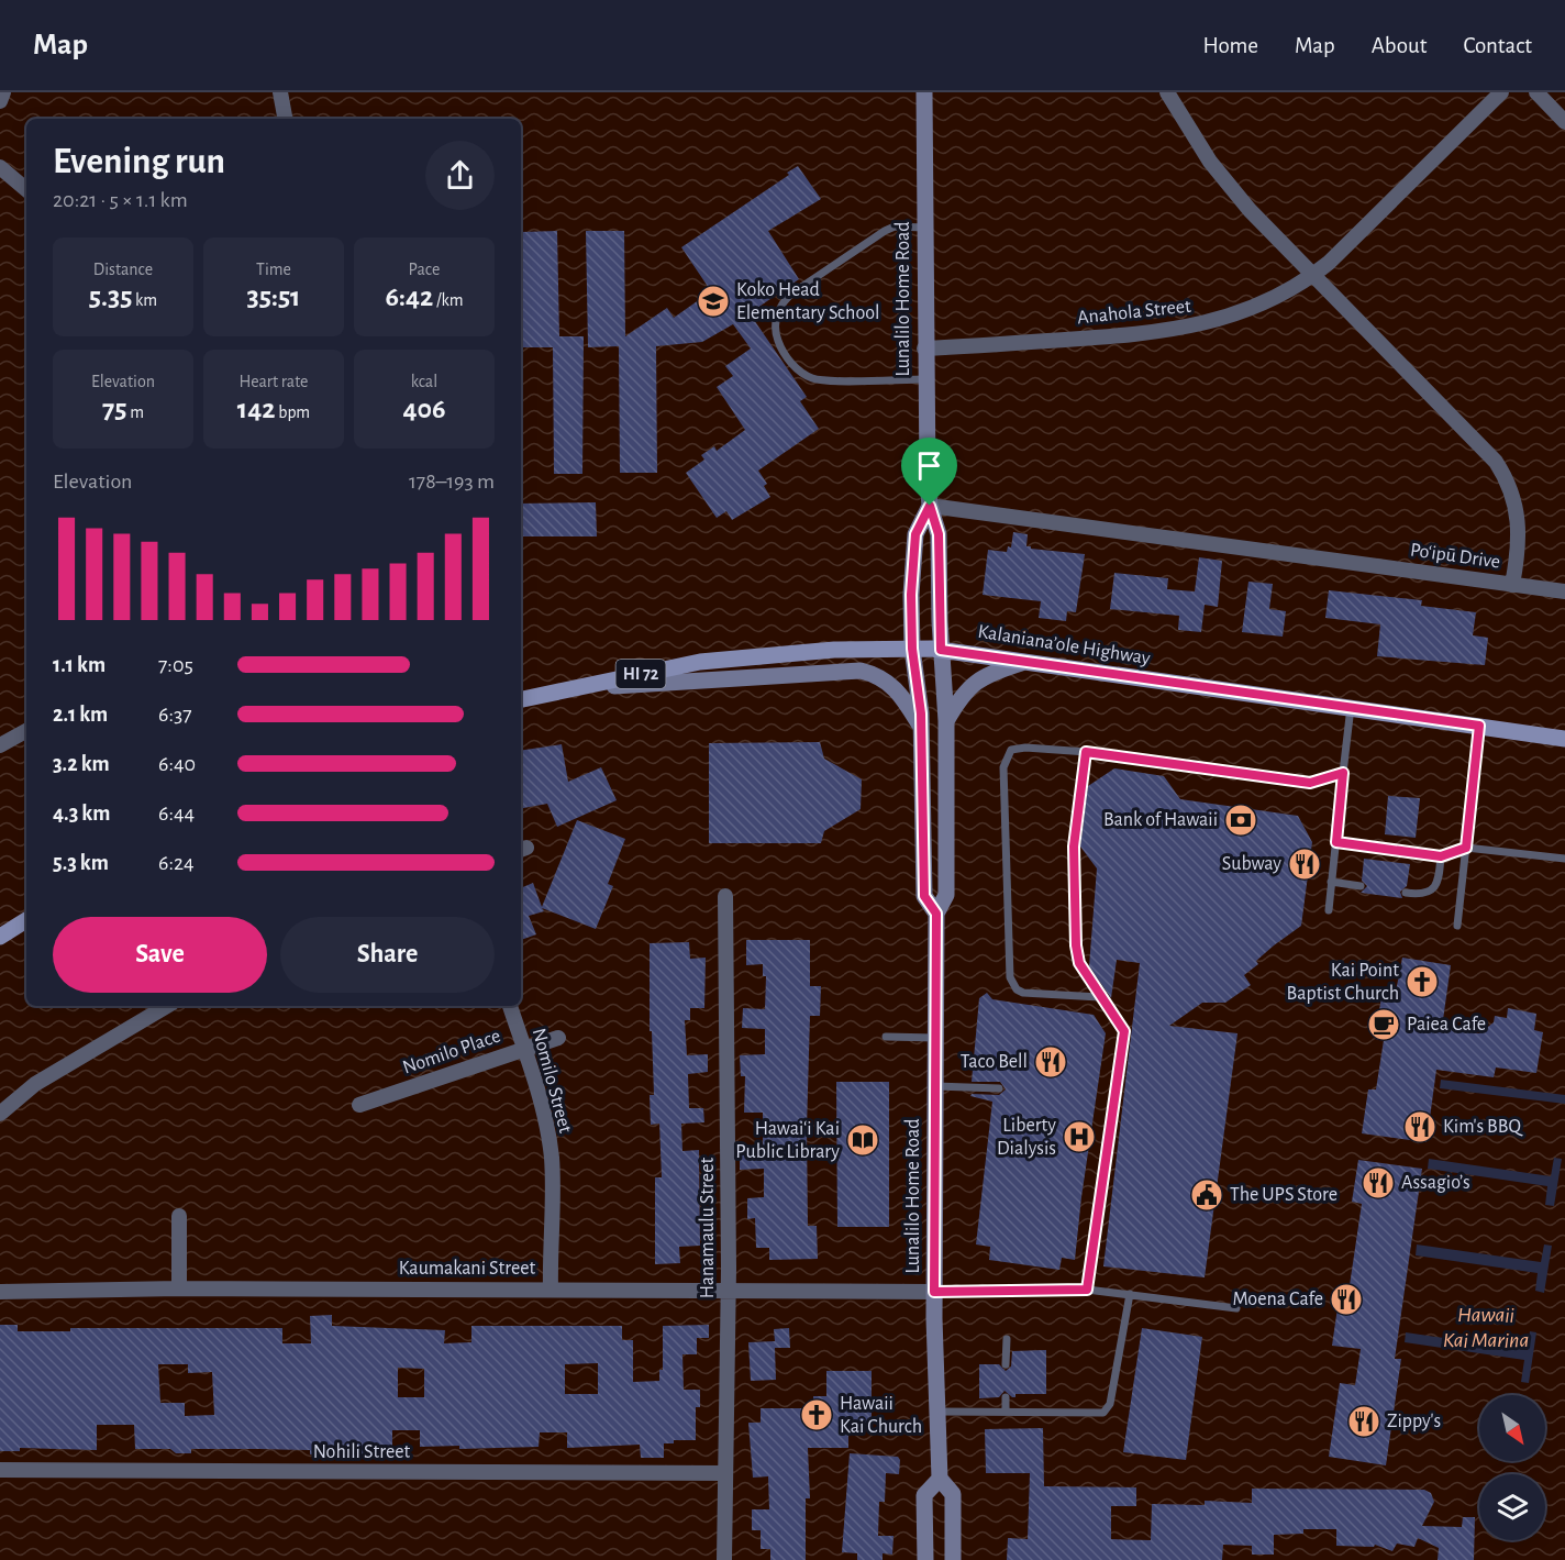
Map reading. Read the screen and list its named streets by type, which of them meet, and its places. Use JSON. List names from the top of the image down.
{
  "streets": {
    "main road": ["Lunalilo Home Road", "Kalaniana’ole Highway", "HI 72"],
    "street": [
      "Anahola Street",
      "Po‘ipū Drive",
      "Nomilo Place",
      "Nomilo Street",
      "Hanamaulu Street",
      "Kaumakani Street",
      "Nohili Street"
    ]
  },
  "crossings": [
    ["Lunalilo Home Road", "Anahola Street"],
    ["Lunalilo Home Road", "Po‘ipū Drive"],
    ["Lunalilo Home Road", "Kalaniana’ole Highway"],
    ["Lunalilo Home Road", "Kaumakani Street"],
    ["Anahola Street", "Po‘ipū Drive"],
    ["Nomilo Place", "Nomilo Street"],
    ["Nomilo Street", "Kaumakani Street"],
    ["Hanamaulu Street", "Kaumakani Street"],
    ["Hanamaulu Street", "Nohili Street"]
  ],
  "water": ["Hawaii Kai Marina"],
  "places": {
    "school or university": ["Koko Head Elementary School"],
    "bank": ["Bank of Hawaii"],
    "restaurant": [
      "Subway",
      "Taco Bell",
      "Kim's BBQ",
      "Assagio’s",
      "Moena Cafe",
      "Zippy's"
    ],
    "church": ["Kai Point Baptist Church", "Hawaii Kai Church"],
    "cafe": ["Paiea Cafe"],
    "hospital": ["Liberty Dialysis"],
    "library": ["Hawaiʻi Kai Public Library"],
    "public building": ["The UPS Store"]
  },
  "north": "bottom right",
  "page": {
    "header": "Map",
    "nav": [
      "Home",
      "Map",
      "About",
      "Contact"
    ],
    "heading": ["Evening run", "20:21 · 5 × 1.1 km"],
    "stats": [
      ["Distance", "5.35 km"],
      ["Time", "35:51"],
      ["Pace", "6:42 /km"],
      ["Elevation", "75 m"],
      ["Heart rate", "142 bpm"],
      ["kcal", "406"]
    ],
    "chart": ["Elevation", "178–193 m"],
    "list": [
      {
        "name": "1.1 km",
        "note": "7:05"
      },
      {
        "name": "2.1 km",
        "note": "6:37"
      },
      {
        "name": "3.2 km",
        "note": "6:40"
      },
      {
        "name": "4.3 km",
        "note": "6:44"
      },
      {
        "name": "5.3 km",
        "note": "6:24"
      }
    ],
    "buttons": ["Save", "Share"]
  }
}
